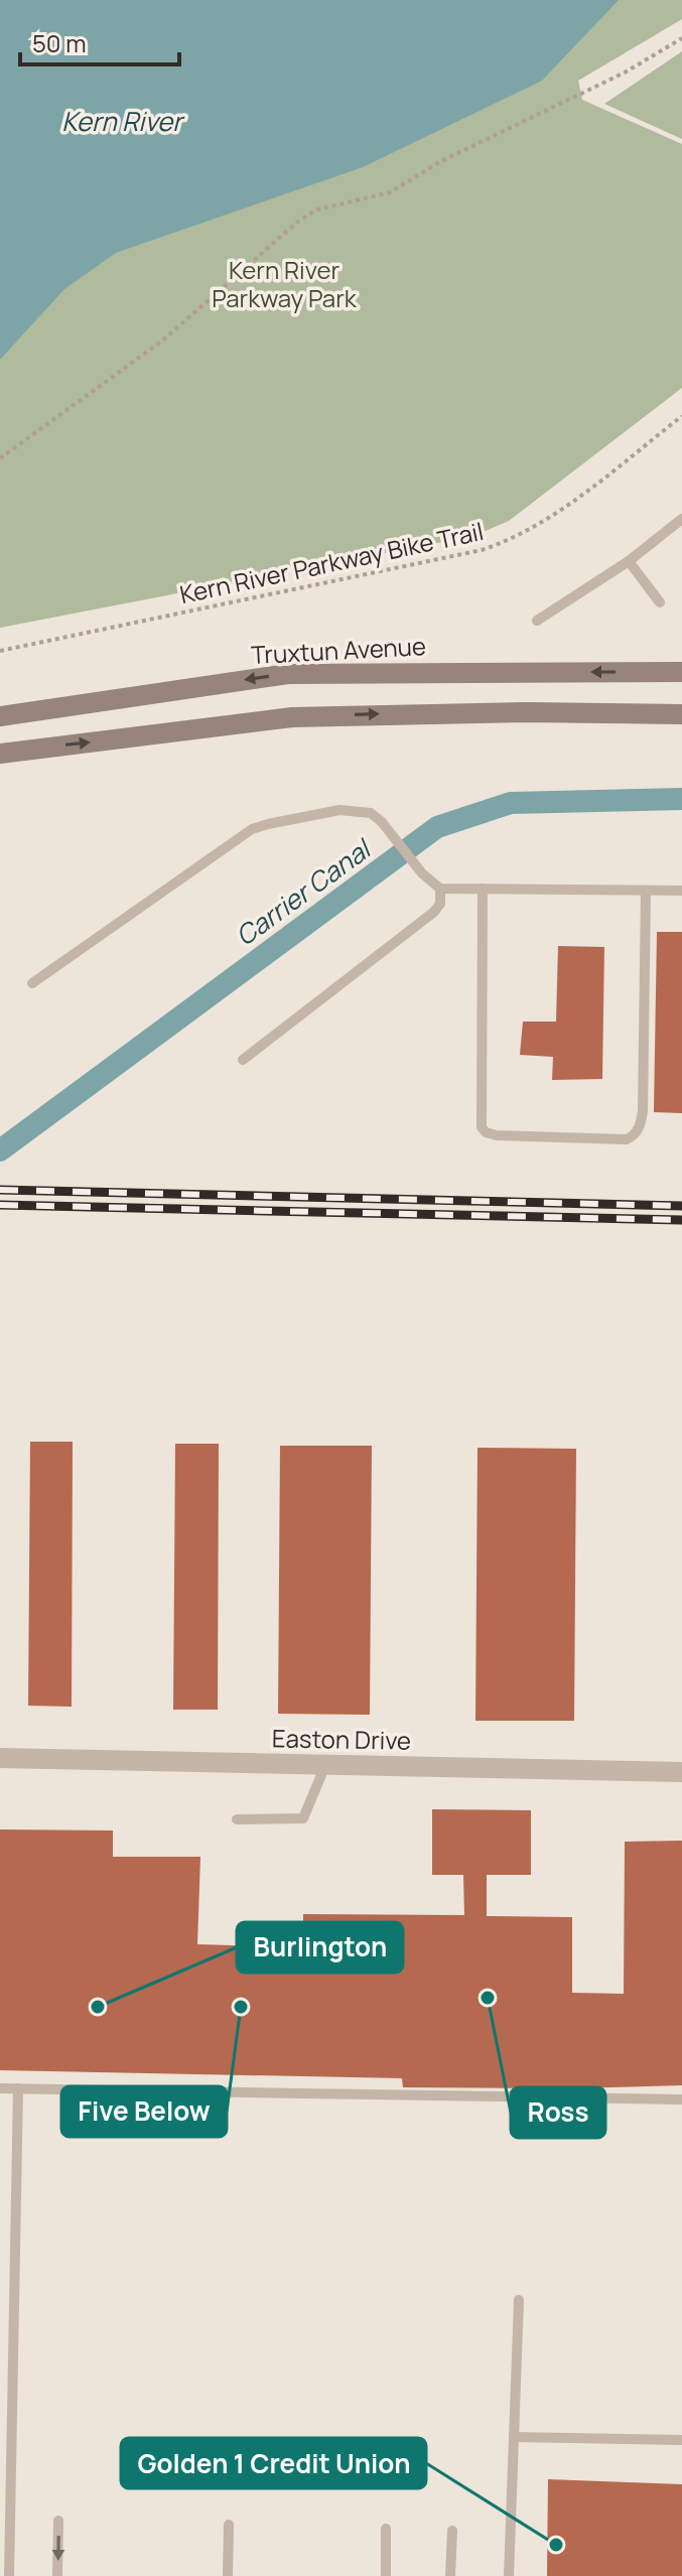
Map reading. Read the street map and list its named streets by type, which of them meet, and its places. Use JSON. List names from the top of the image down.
{
  "streets": {
    "main road": ["Truxtun Avenue"],
    "street": ["Easton Drive"],
    "path": ["Kern River Parkway Bike Trail"]
  },
  "water": ["Kern River", "Carrier Canal"],
  "parks": ["Kern River Parkway Park"],
  "places": [
    "Ross",
    "Burlington",
    "Five Below",
    "Golden 1 Credit Union"
  ],
  "scale_bar": "50 m"
}
